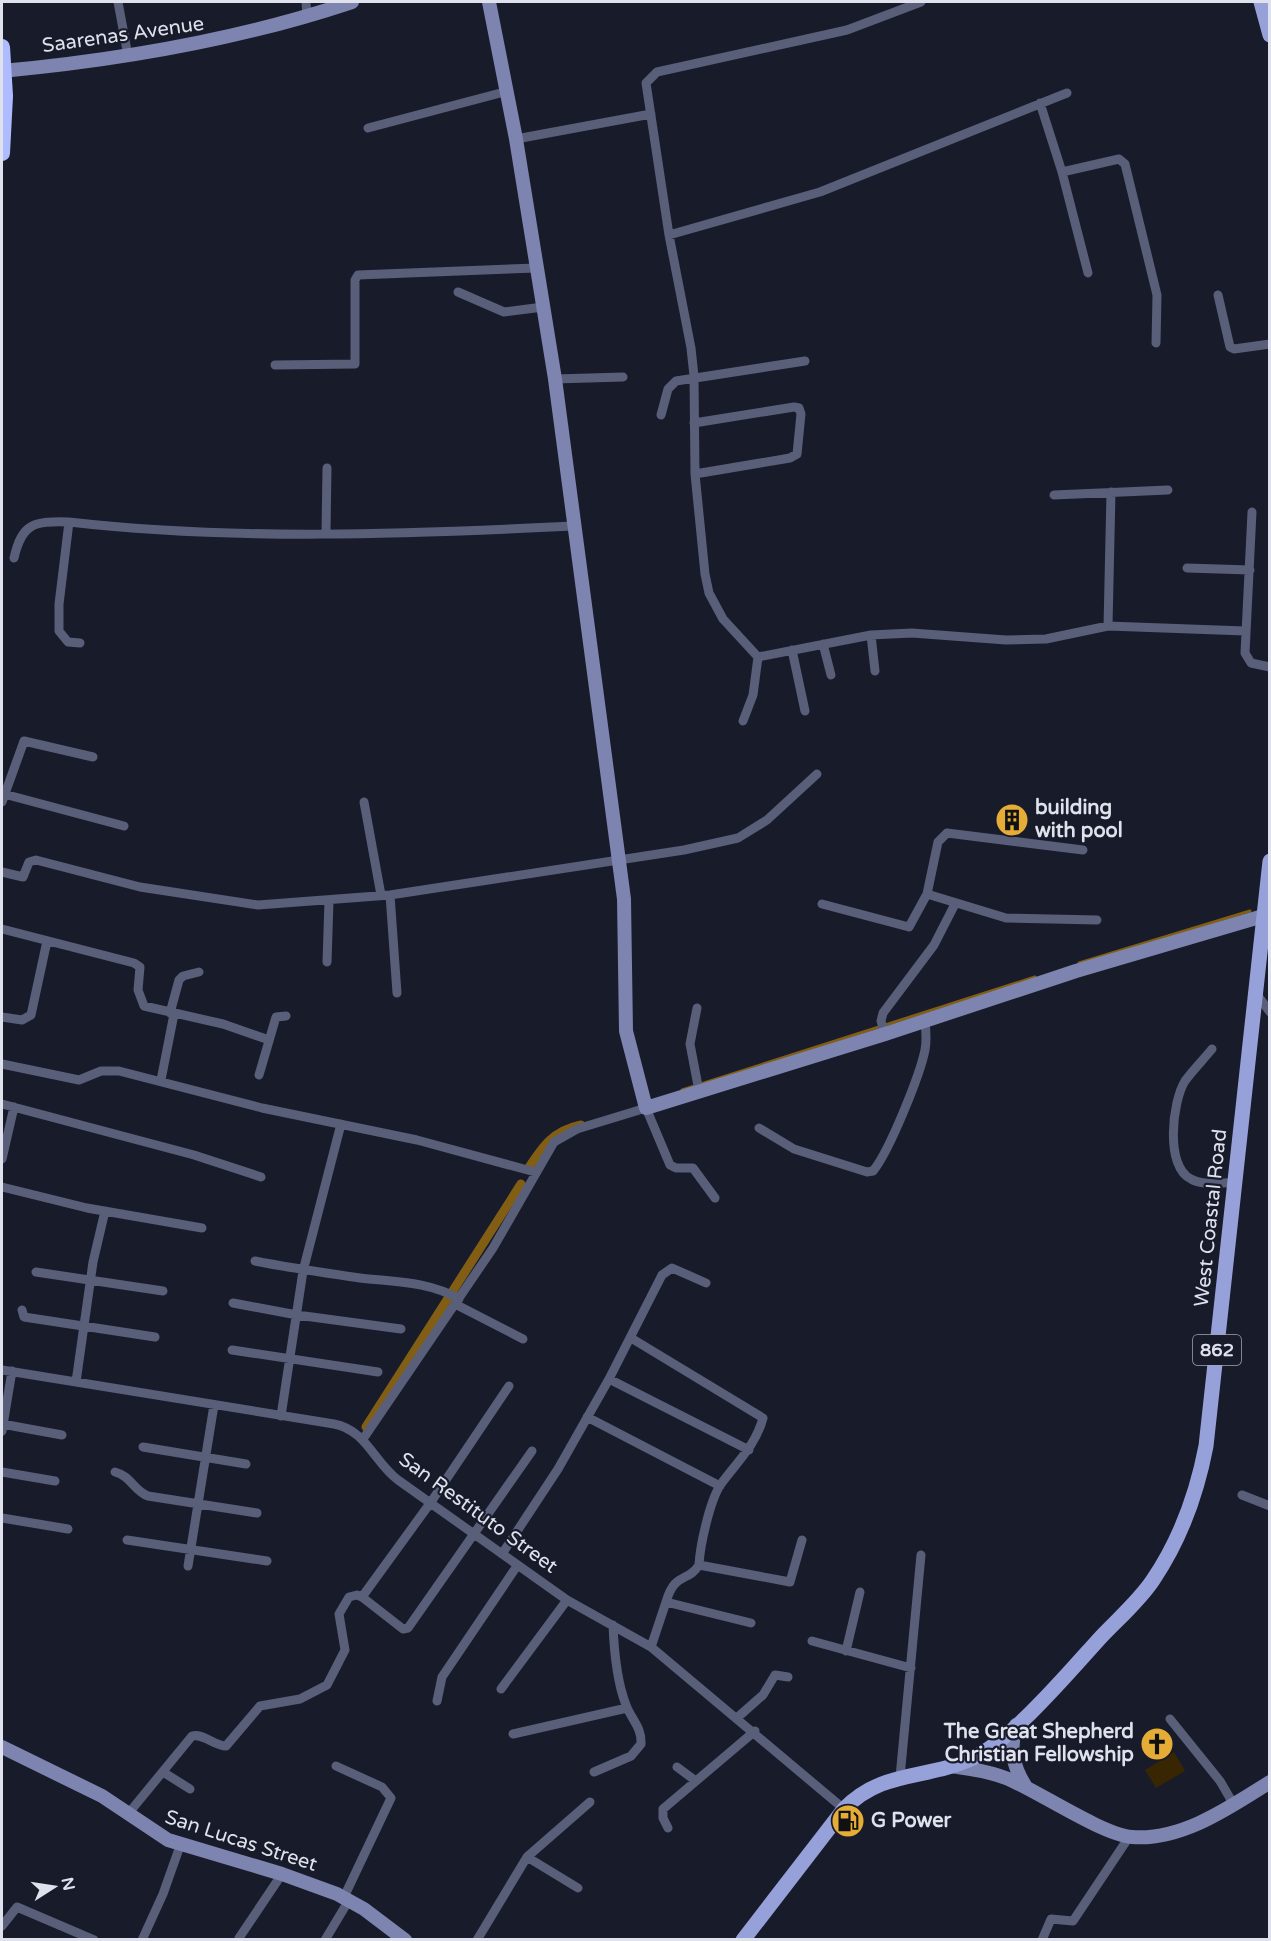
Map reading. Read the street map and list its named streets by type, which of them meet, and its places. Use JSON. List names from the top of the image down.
{
  "streets": {
    "main road": ["West Coastal Road", "862"],
    "street": ["Saarenas Avenue", "San Restituto Street", "San Lucas Street"]
  },
  "crossings": [
    ["West Coastal Road", "862"],
    ["862", "San Restituto Street"]
  ],
  "places": {
    "building": ["building with pool"],
    "church": ["The Great Shepherd Christian Fellowship"],
    "fuel station": ["G Power"]
  },
  "north": "right"
}
